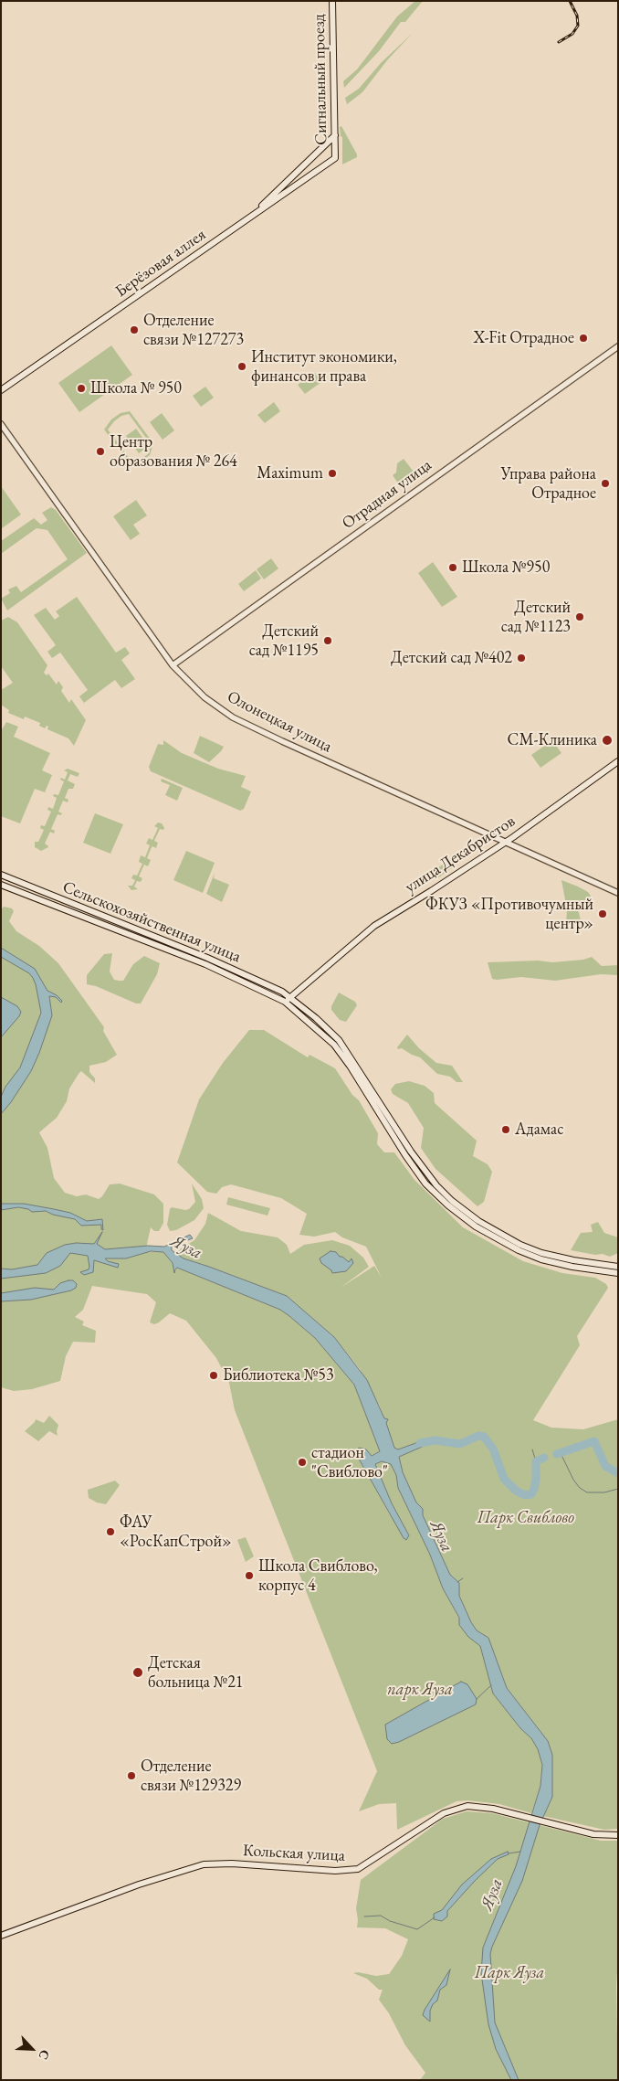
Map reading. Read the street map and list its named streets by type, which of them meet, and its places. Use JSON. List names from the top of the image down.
{
  "streets": {
    "main road": [
      "Сигнальный проезд",
      "Берёзовая аллея",
      "улица Декабристов",
      "Сельскохозяйственная улица",
      "Кольская улица"
    ],
    "street": ["Отрадная улица", "Олонецкая улица"]
  },
  "crossings": [
    ["Сигнальный проезд", "Берёзовая аллея"],
    ["Отрадная улица", "Олонецкая улица"],
    ["Олонецкая улица", "улица Декабристов"],
    ["улица Декабристов", "Сельскохозяйственная улица"]
  ],
  "water": ["Яуза"],
  "parks": ["Парк Свиблово", "парк Яуза", "Парк Яуза"],
  "places": [
    "Отделение связи №127273",
    "X-Fit Отрадное",
    "Институт экономики, финансов и права",
    "Школа № 950",
    "Центр образования № 264",
    "Maximum",
    "Управа района Отрадное",
    "Школа №950",
    "Детский сад №1123",
    "Детский сад №1195",
    "Детский сад №402",
    "СМ-Клиника",
    "ФКУЗ «Противочумный центр»",
    "Адамас",
    "Библиотека №53",
    "стадион \"Свиблово\"",
    "ФАУ «РосКапСтрой»",
    "Школа Свиблово, корпус 4",
    "Детская больница №21",
    "Отделение связи №129329"
  ],
  "north": "bottom right"
}
